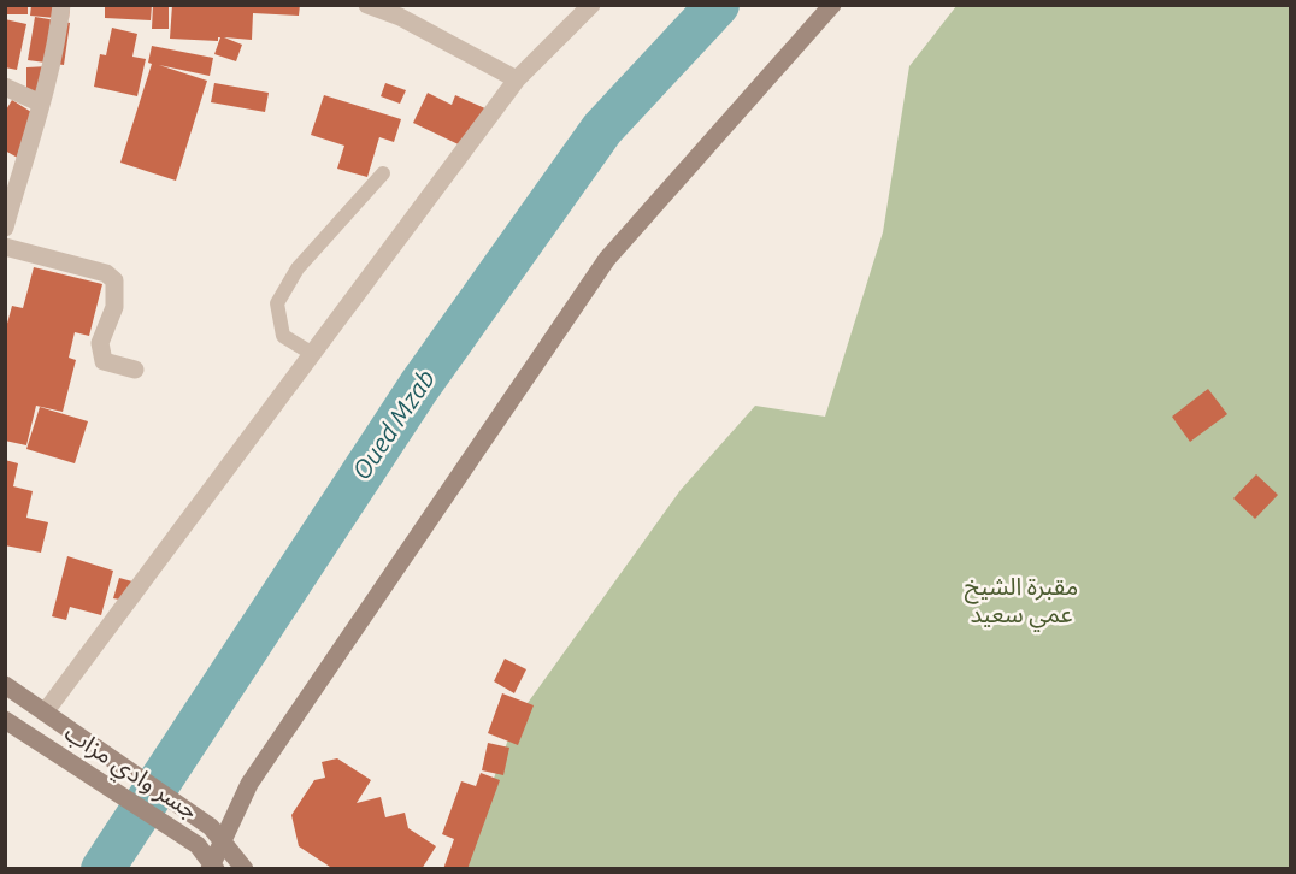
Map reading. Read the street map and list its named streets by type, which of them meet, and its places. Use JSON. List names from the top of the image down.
{
  "streets": {
    "street": ["جسر وادي مزاب"]
  },
  "water": ["Oued Mzab"],
  "parks": ["مقبرة الشيخ عمي سعيد"]
}
